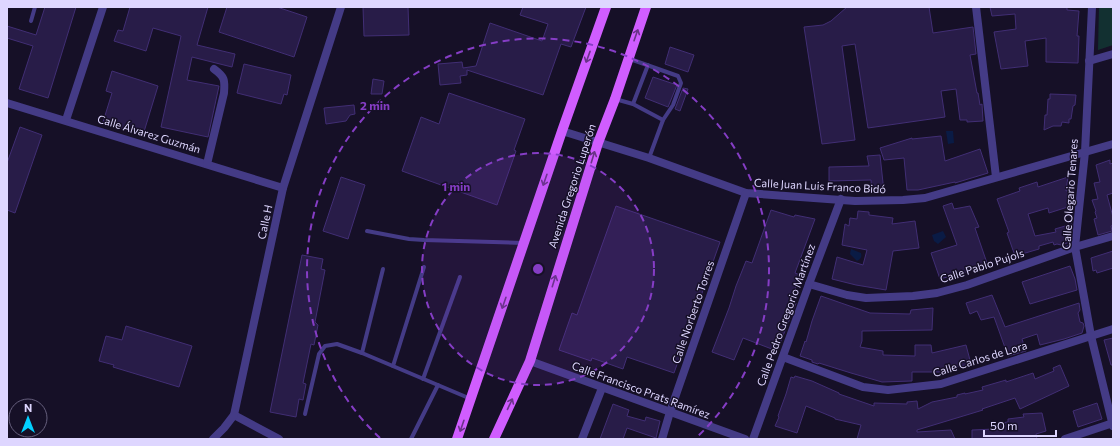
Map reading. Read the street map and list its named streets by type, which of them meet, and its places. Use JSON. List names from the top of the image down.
{
  "streets": {
    "main road": ["Avenida Gregorio Luperón"],
    "street": [
      "Calle Álvarez Guzmán",
      "Calle Juan Luis Franco Bidó",
      "Calle Olegario Tenares",
      "Calle H",
      "Calle Pablo Pujols",
      "Calle Norberto Torres",
      "Calle Pedro Gregorio Martínez",
      "Calle Carlos de Lora",
      "Calle Francisco Prats Ramírez"
    ]
  },
  "crossings": [
    ["Calle Álvarez Guzmán", "Calle H"],
    ["Avenida Gregorio Luperón", "Calle Juan Luis Franco Bidó"],
    ["Avenida Gregorio Luperón", "Calle Francisco Prats Ramírez"],
    ["Calle Juan Luis Franco Bidó", "Calle Olegario Tenares"],
    ["Calle Juan Luis Franco Bidó", "Calle Norberto Torres"],
    ["Calle Juan Luis Franco Bidó", "Calle Pedro Gregorio Martínez"],
    ["Calle Olegario Tenares", "Calle Pablo Pujols"],
    ["Calle Olegario Tenares", "Calle Carlos de Lora"],
    ["Calle Pablo Pujols", "Calle Pedro Gregorio Martínez"],
    ["Calle Norberto Torres", "Calle Francisco Prats Ramírez"],
    ["Calle Pedro Gregorio Martínez", "Calle Carlos de Lora"]
  ],
  "scale_bar": "50 m",
  "north": "top",
  "rings": ["2 min", "1 min"]
}
